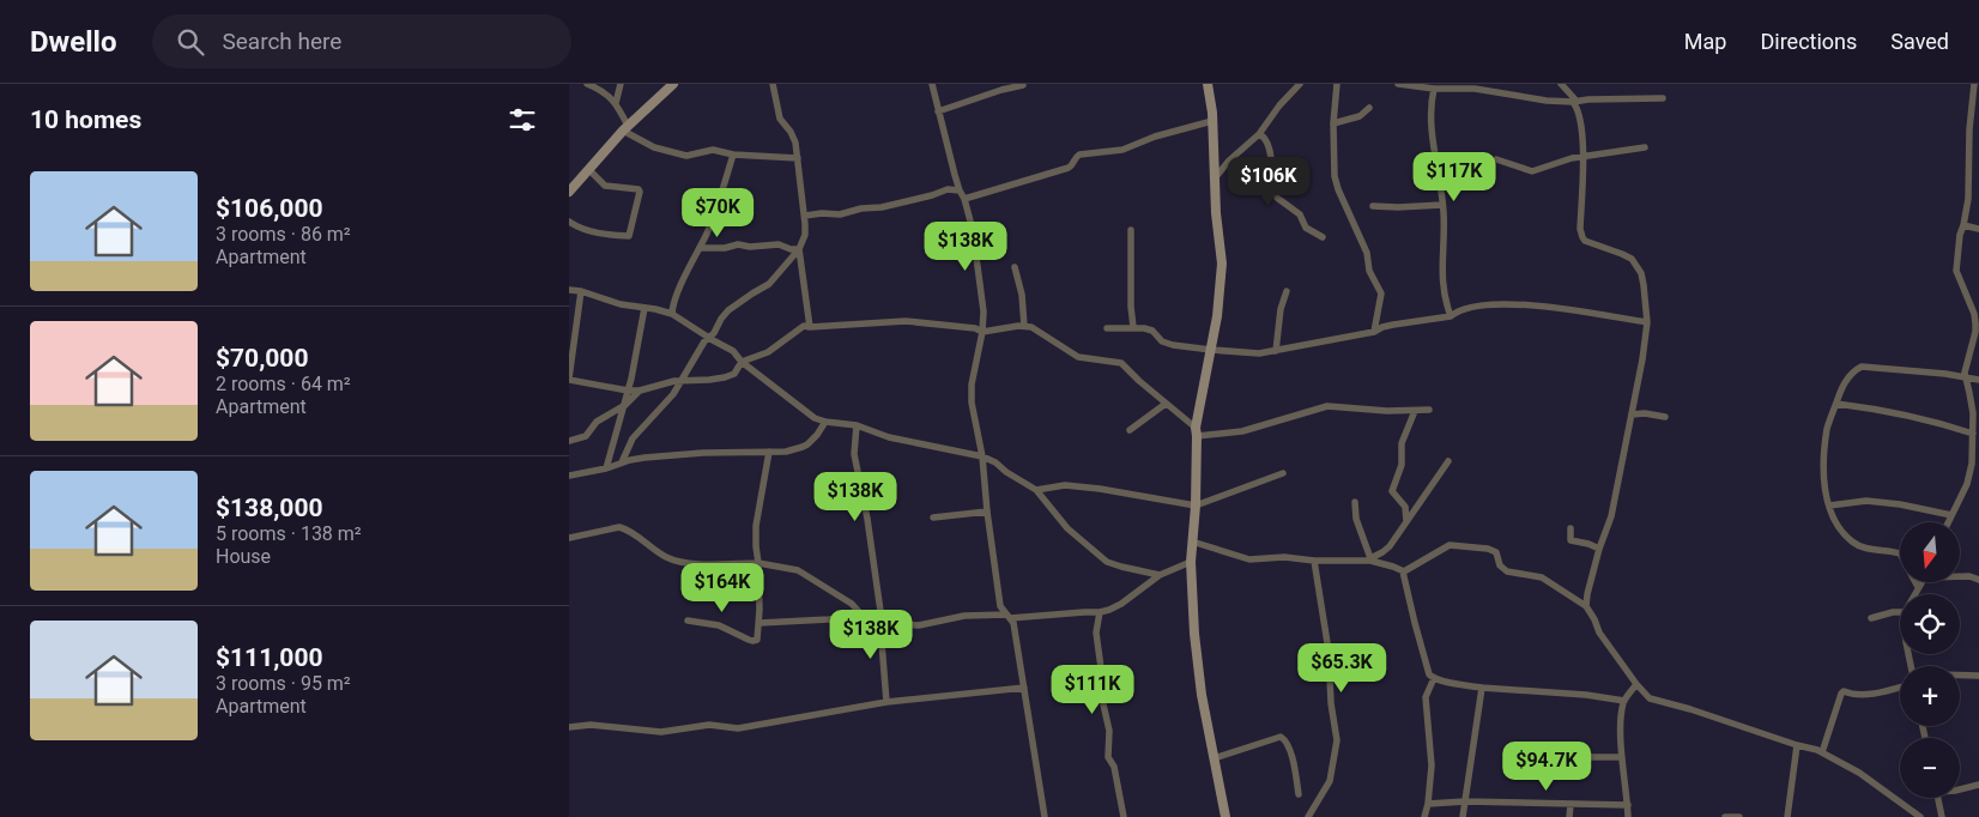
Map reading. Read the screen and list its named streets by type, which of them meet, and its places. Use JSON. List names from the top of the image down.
{
  "north": "bottom",
  "page": {
    "header": "Dwello",
    "search": "Search here",
    "nav": ["Map", "Directions", "Saved"],
    "heading": "10 homes",
    "price": [
      "$117K",
      "$106K",
      "$70K",
      "$138K",
      "$138K",
      "$164K",
      "$138K",
      "$65.3K",
      "$111K",
      "$94.7K"
    ],
    "list": [
      {
        "name": "$106,000",
        "note": "3 rooms · 86 m² · Apartment"
      },
      {
        "name": "$70,000",
        "note": "2 rooms · 64 m² · Apartment"
      },
      {
        "name": "$138,000",
        "note": "5 rooms · 138 m² · House"
      },
      {
        "name": "$111,000",
        "note": "3 rooms · 95 m² · Apartment"
      }
    ],
    "map_buttons": ["+", "−"]
  }
}
